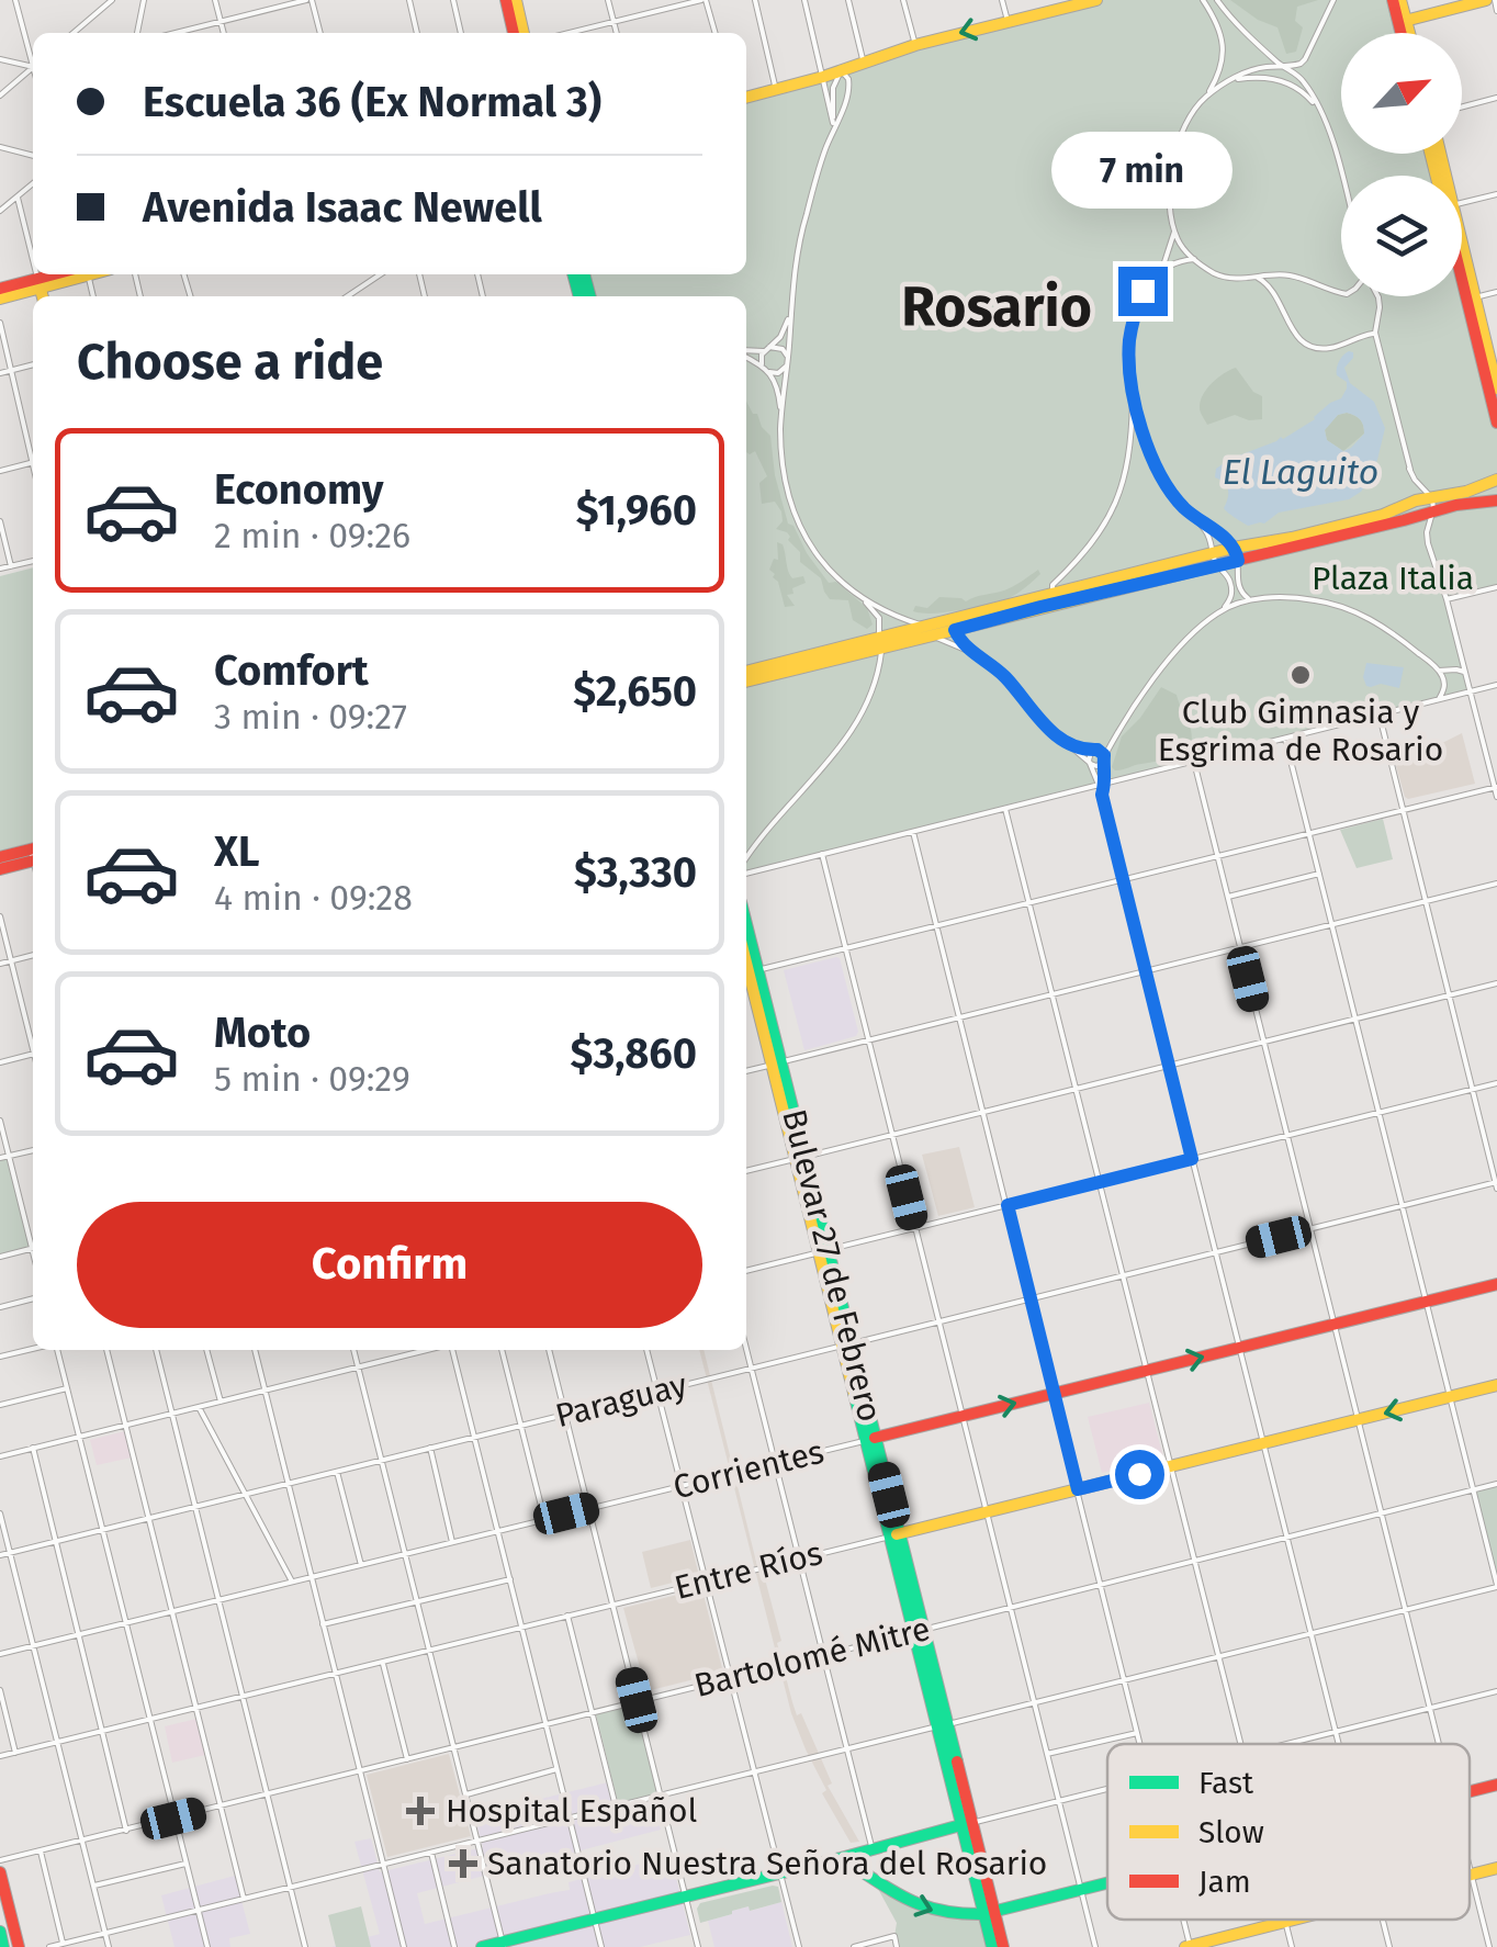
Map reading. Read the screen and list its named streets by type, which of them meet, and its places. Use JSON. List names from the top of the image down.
{
  "streets": {
    "main road": ["Bulevar 27 de Febrero", "Corrientes", "Entre Ríos"],
    "street": ["Paraguay", "Bartolomé Mitre"]
  },
  "crossings": [
    ["Bulevar 27 de Febrero", "Paraguay"],
    ["Bulevar 27 de Febrero", "Corrientes"],
    ["Bulevar 27 de Febrero", "Entre Ríos"],
    ["Bulevar 27 de Febrero", "Bartolomé Mitre"]
  ],
  "districts": ["Rosario"],
  "water": ["El Laguito"],
  "parks": ["Plaza Italia"],
  "places": {
    "other": ["Club Gimnasia y Esgrima de Rosario"],
    "health": ["Hospital Español", "Sanatorio Nuestra Señora del Rosario"]
  },
  "legend": ["Fast", "Slow", "Jam"],
  "north": "top right",
  "page": {
    "banner": ["Escuela 36 (Ex Normal 3)", "Avenida Isaac Newell"],
    "bubble": "7 min",
    "heading": "Choose a ride",
    "list": [
      {
        "name": "Economy",
        "note": "2 min · 09:26",
        "value": "$1,960"
      },
      {
        "name": "Comfort",
        "note": "3 min · 09:27",
        "value": "$2,650"
      },
      {
        "name": "XL",
        "note": "4 min · 09:28",
        "value": "$3,330"
      },
      {
        "name": "Moto",
        "note": "5 min · 09:29",
        "value": "$3,860"
      }
    ],
    "buttons": "Confirm"
  }
}
